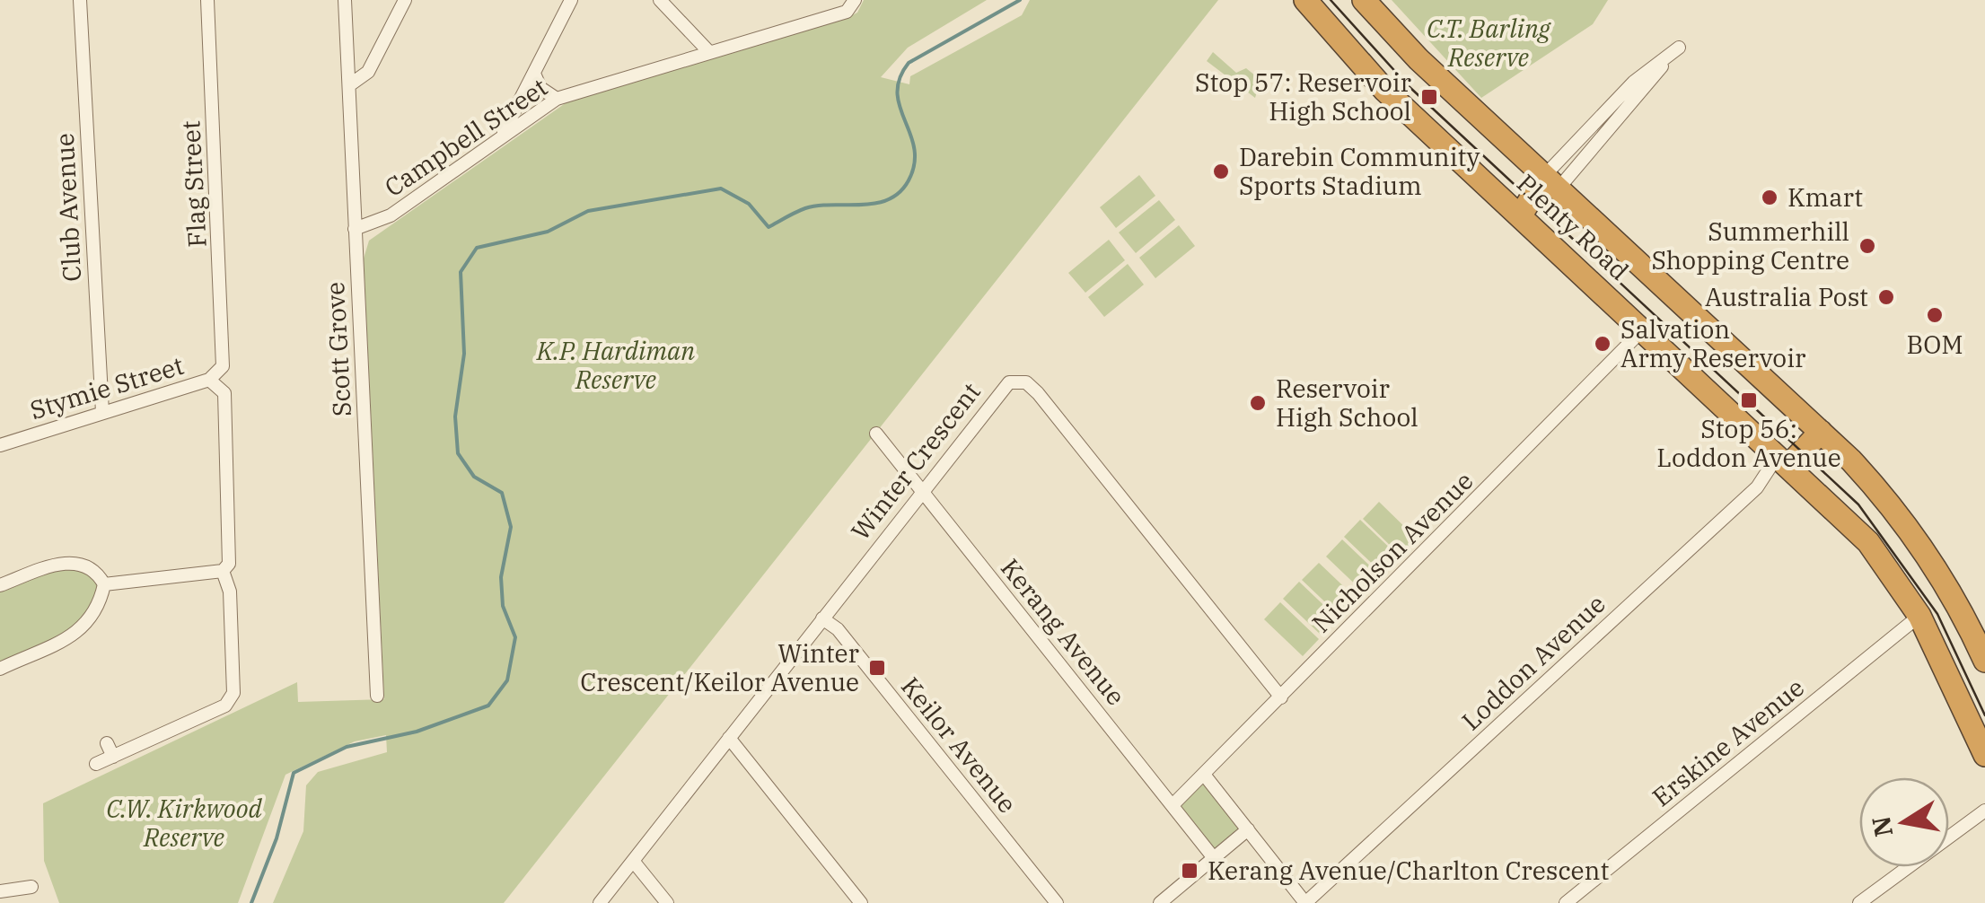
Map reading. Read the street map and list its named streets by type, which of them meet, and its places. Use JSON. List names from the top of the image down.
{
  "streets": {
    "highway": ["Plenty Road"],
    "street": [
      "Campbell Street",
      "Flag Street",
      "Club Avenue",
      "Scott Grove",
      "Stymie Street",
      "Winter Crescent",
      "Nicholson Avenue",
      "Kerang Avenue",
      "Loddon Avenue",
      "Erskine Avenue",
      "Keilor Avenue"
    ]
  },
  "crossings": [
    ["Campbell Street", "Scott Grove"],
    ["Flag Street", "Stymie Street"],
    ["Club Avenue", "Stymie Street"],
    ["Plenty Road", "Nicholson Avenue"],
    ["Plenty Road", "Loddon Avenue"],
    ["Plenty Road", "Erskine Avenue"],
    ["Winter Crescent", "Nicholson Avenue"],
    ["Winter Crescent", "Kerang Avenue"],
    ["Winter Crescent", "Keilor Avenue"],
    ["Nicholson Avenue", "Kerang Avenue"]
  ],
  "parks": ["C.T. Barling Reserve", "K.P. Hardiman Reserve", "C.W. Kirkwood Reserve"],
  "places": {
    "transit": [
      "Stop 57: Reservoir High School",
      "Stop 56: Loddon Avenue",
      "Winter Crescent/Keilor Avenue",
      "Kerang Avenue/Charlton Crescent"
    ],
    "other": [
      "Darebin Community Sports Stadium",
      "Kmart",
      "Summerhill Shopping Centre",
      "Australia Post",
      "BOM",
      "Salvation Army Reservoir",
      "Reservoir High School"
    ]
  },
  "north": "left"
}
